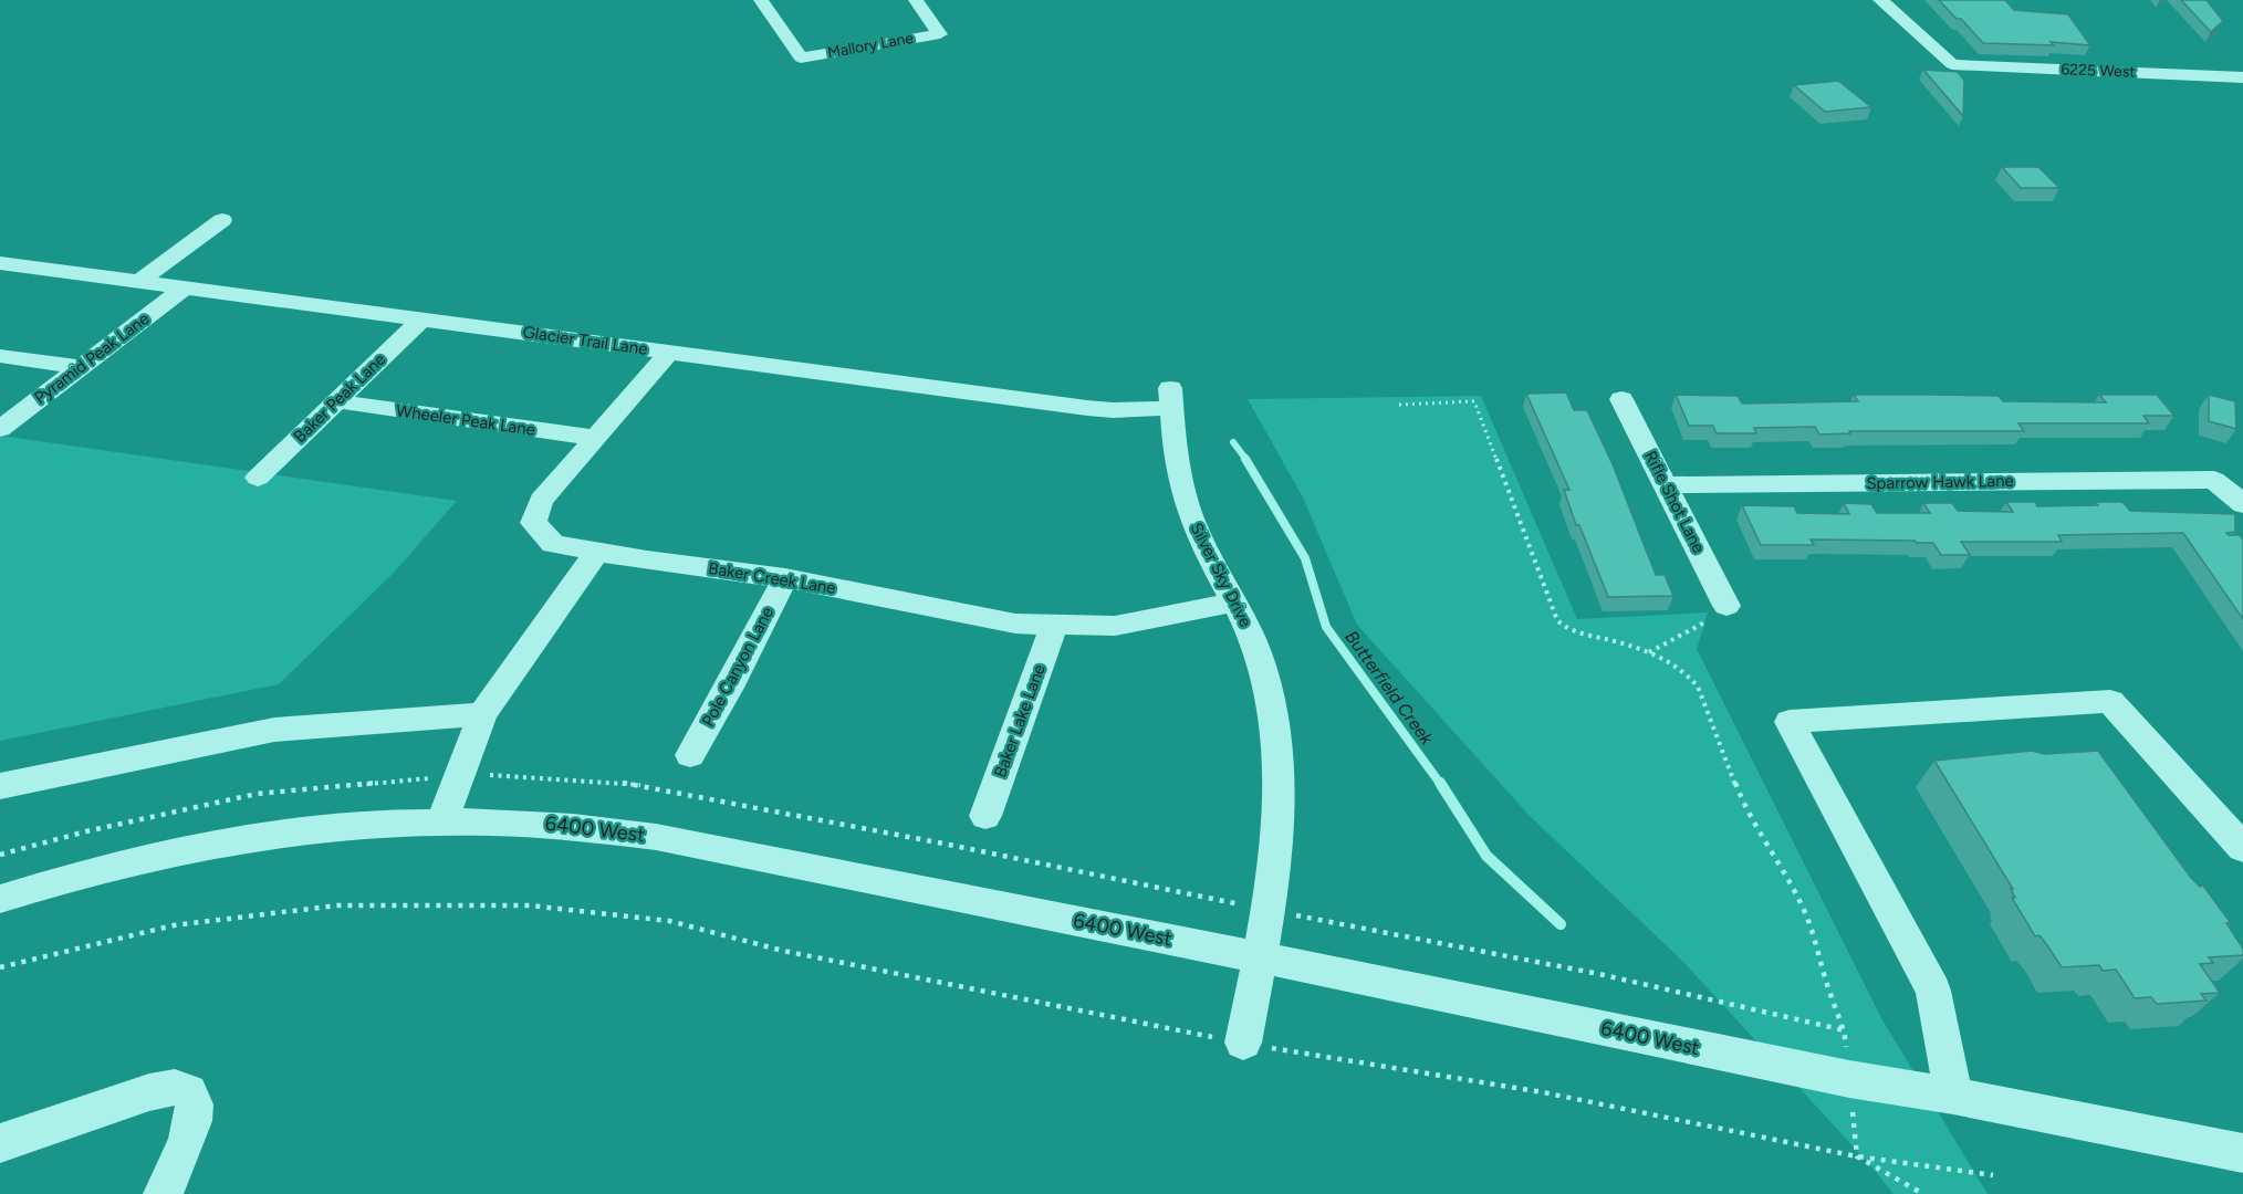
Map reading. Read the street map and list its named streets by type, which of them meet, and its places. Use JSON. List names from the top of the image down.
{
  "streets": {
    "street": [
      "Mallory Lane",
      "6225 West",
      "Glacier Trail Lane",
      "Pyramid Peak Lane",
      "Baker Peak Lane",
      "Wheeler Peak Lane",
      "Sparrow Hawk Lane",
      "Rifle Shot Lane",
      "Silver Sky Drive",
      "Baker Creek Lane",
      "Pole Canyon Lane",
      "Baker Lake Lane",
      "6400 West"
    ]
  },
  "crossings": [
    ["Glacier Trail Lane", "Pyramid Peak Lane"],
    ["Glacier Trail Lane", "Baker Peak Lane"],
    ["Glacier Trail Lane", "Silver Sky Drive"],
    ["Glacier Trail Lane", "Baker Creek Lane"],
    ["Baker Peak Lane", "Wheeler Peak Lane"],
    ["Wheeler Peak Lane", "Baker Creek Lane"],
    ["Sparrow Hawk Lane", "Rifle Shot Lane"],
    ["Silver Sky Drive", "Baker Creek Lane"],
    ["Silver Sky Drive", "6400 West"],
    ["Baker Creek Lane", "Pole Canyon Lane"],
    ["Baker Creek Lane", "Baker Lake Lane"]
  ],
  "water": ["Butterfield Creek"]
}
